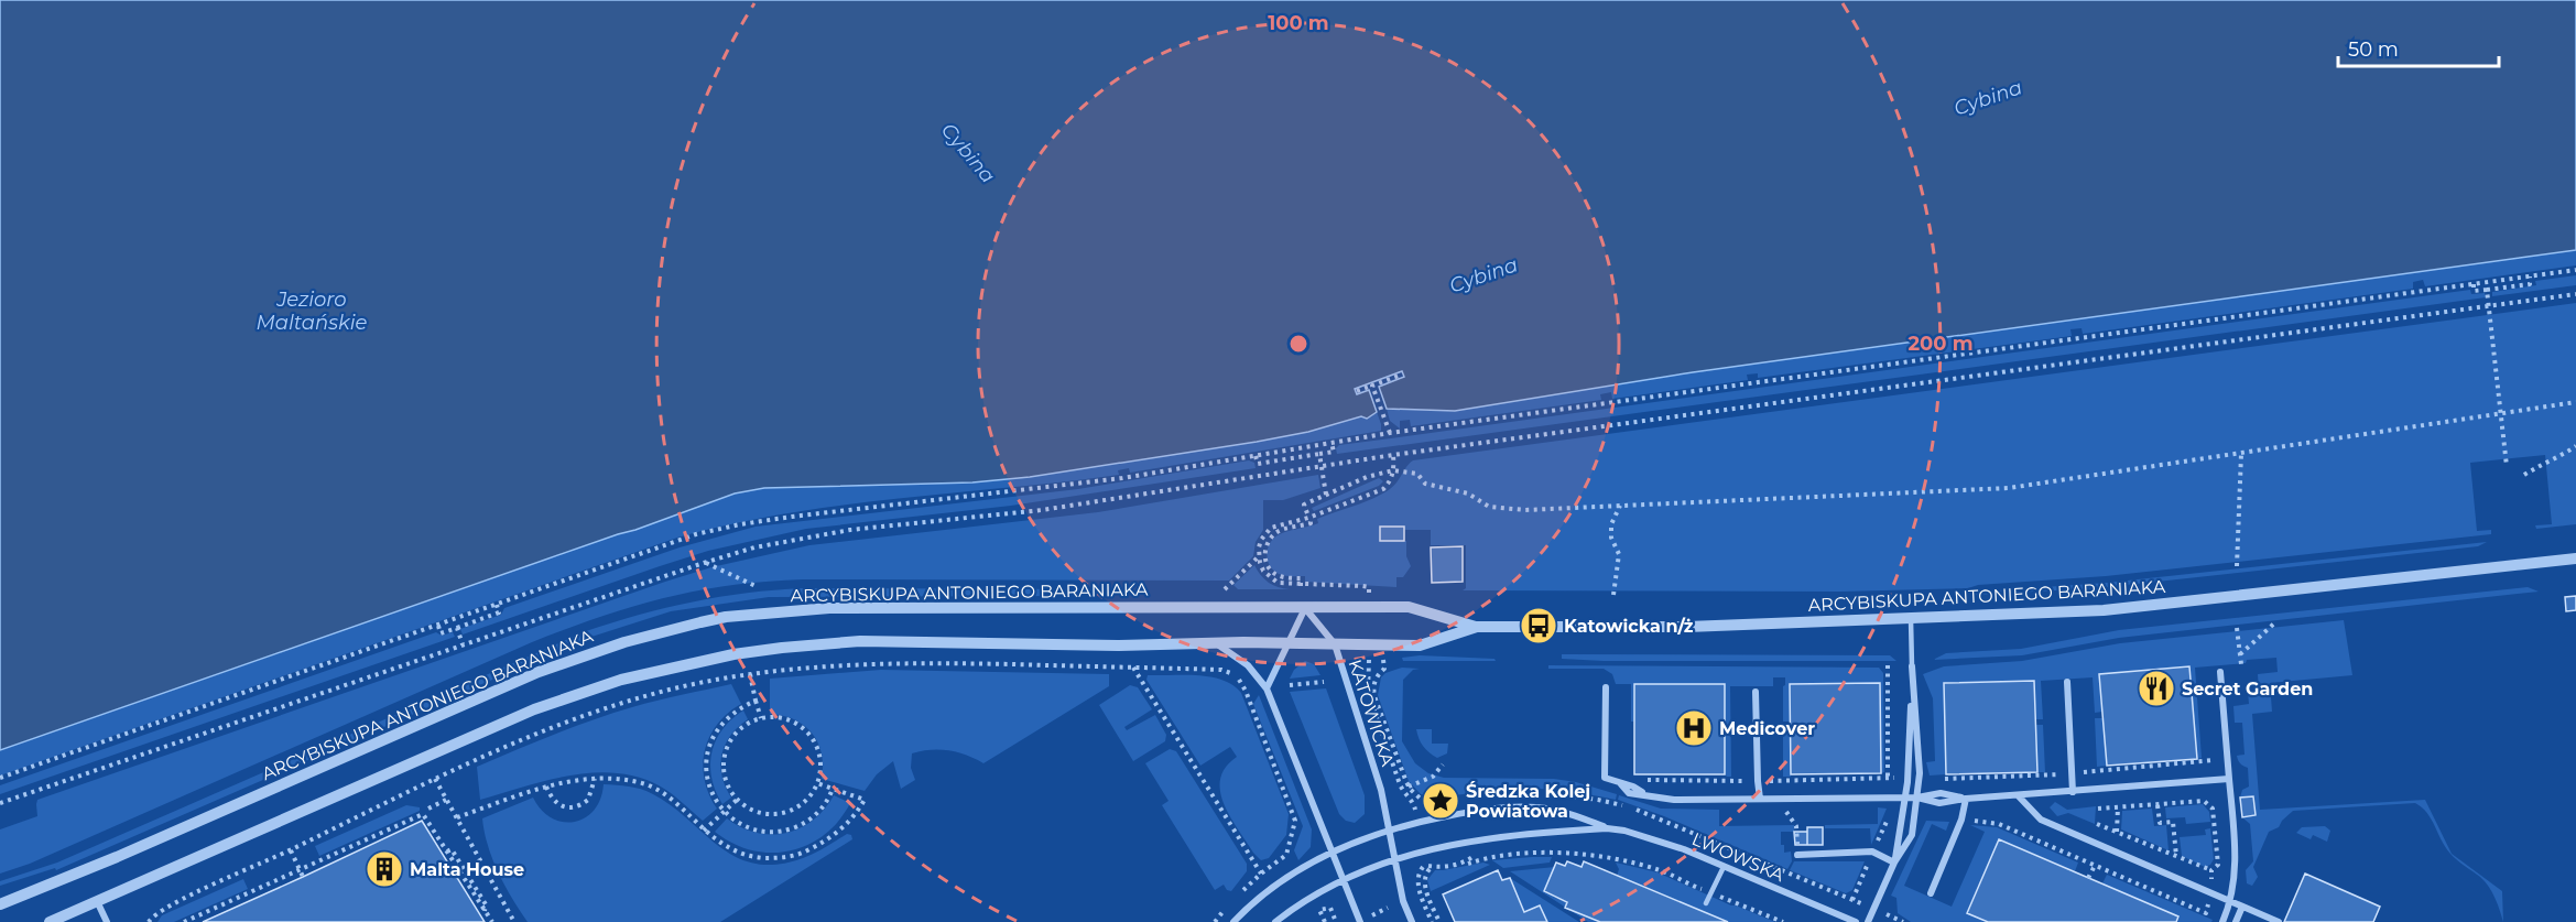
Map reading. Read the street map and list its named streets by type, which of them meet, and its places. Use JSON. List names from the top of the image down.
{
  "streets": {
    "street": ["ARCYBISKUPA ANTONIEGO BARANIAKA", "KATOWICKA", "LWOWSKA"]
  },
  "crossings": [
    ["ARCYBISKUPA ANTONIEGO BARANIAKA", "KATOWICKA"],
    ["KATOWICKA", "LWOWSKA"]
  ],
  "water": ["Cybina", "Jezioro Maltańskie"],
  "places": {
    "bus stop": ["Katowicka n/ż"],
    "restaurant": ["Secret Garden"],
    "hospital": ["Medicover"],
    "place": ["Średzka Kolej Powiatowa"],
    "building": ["Malta House"]
  },
  "scale_bar": "50 m",
  "rings": ["100 m", "200 m"]
}
